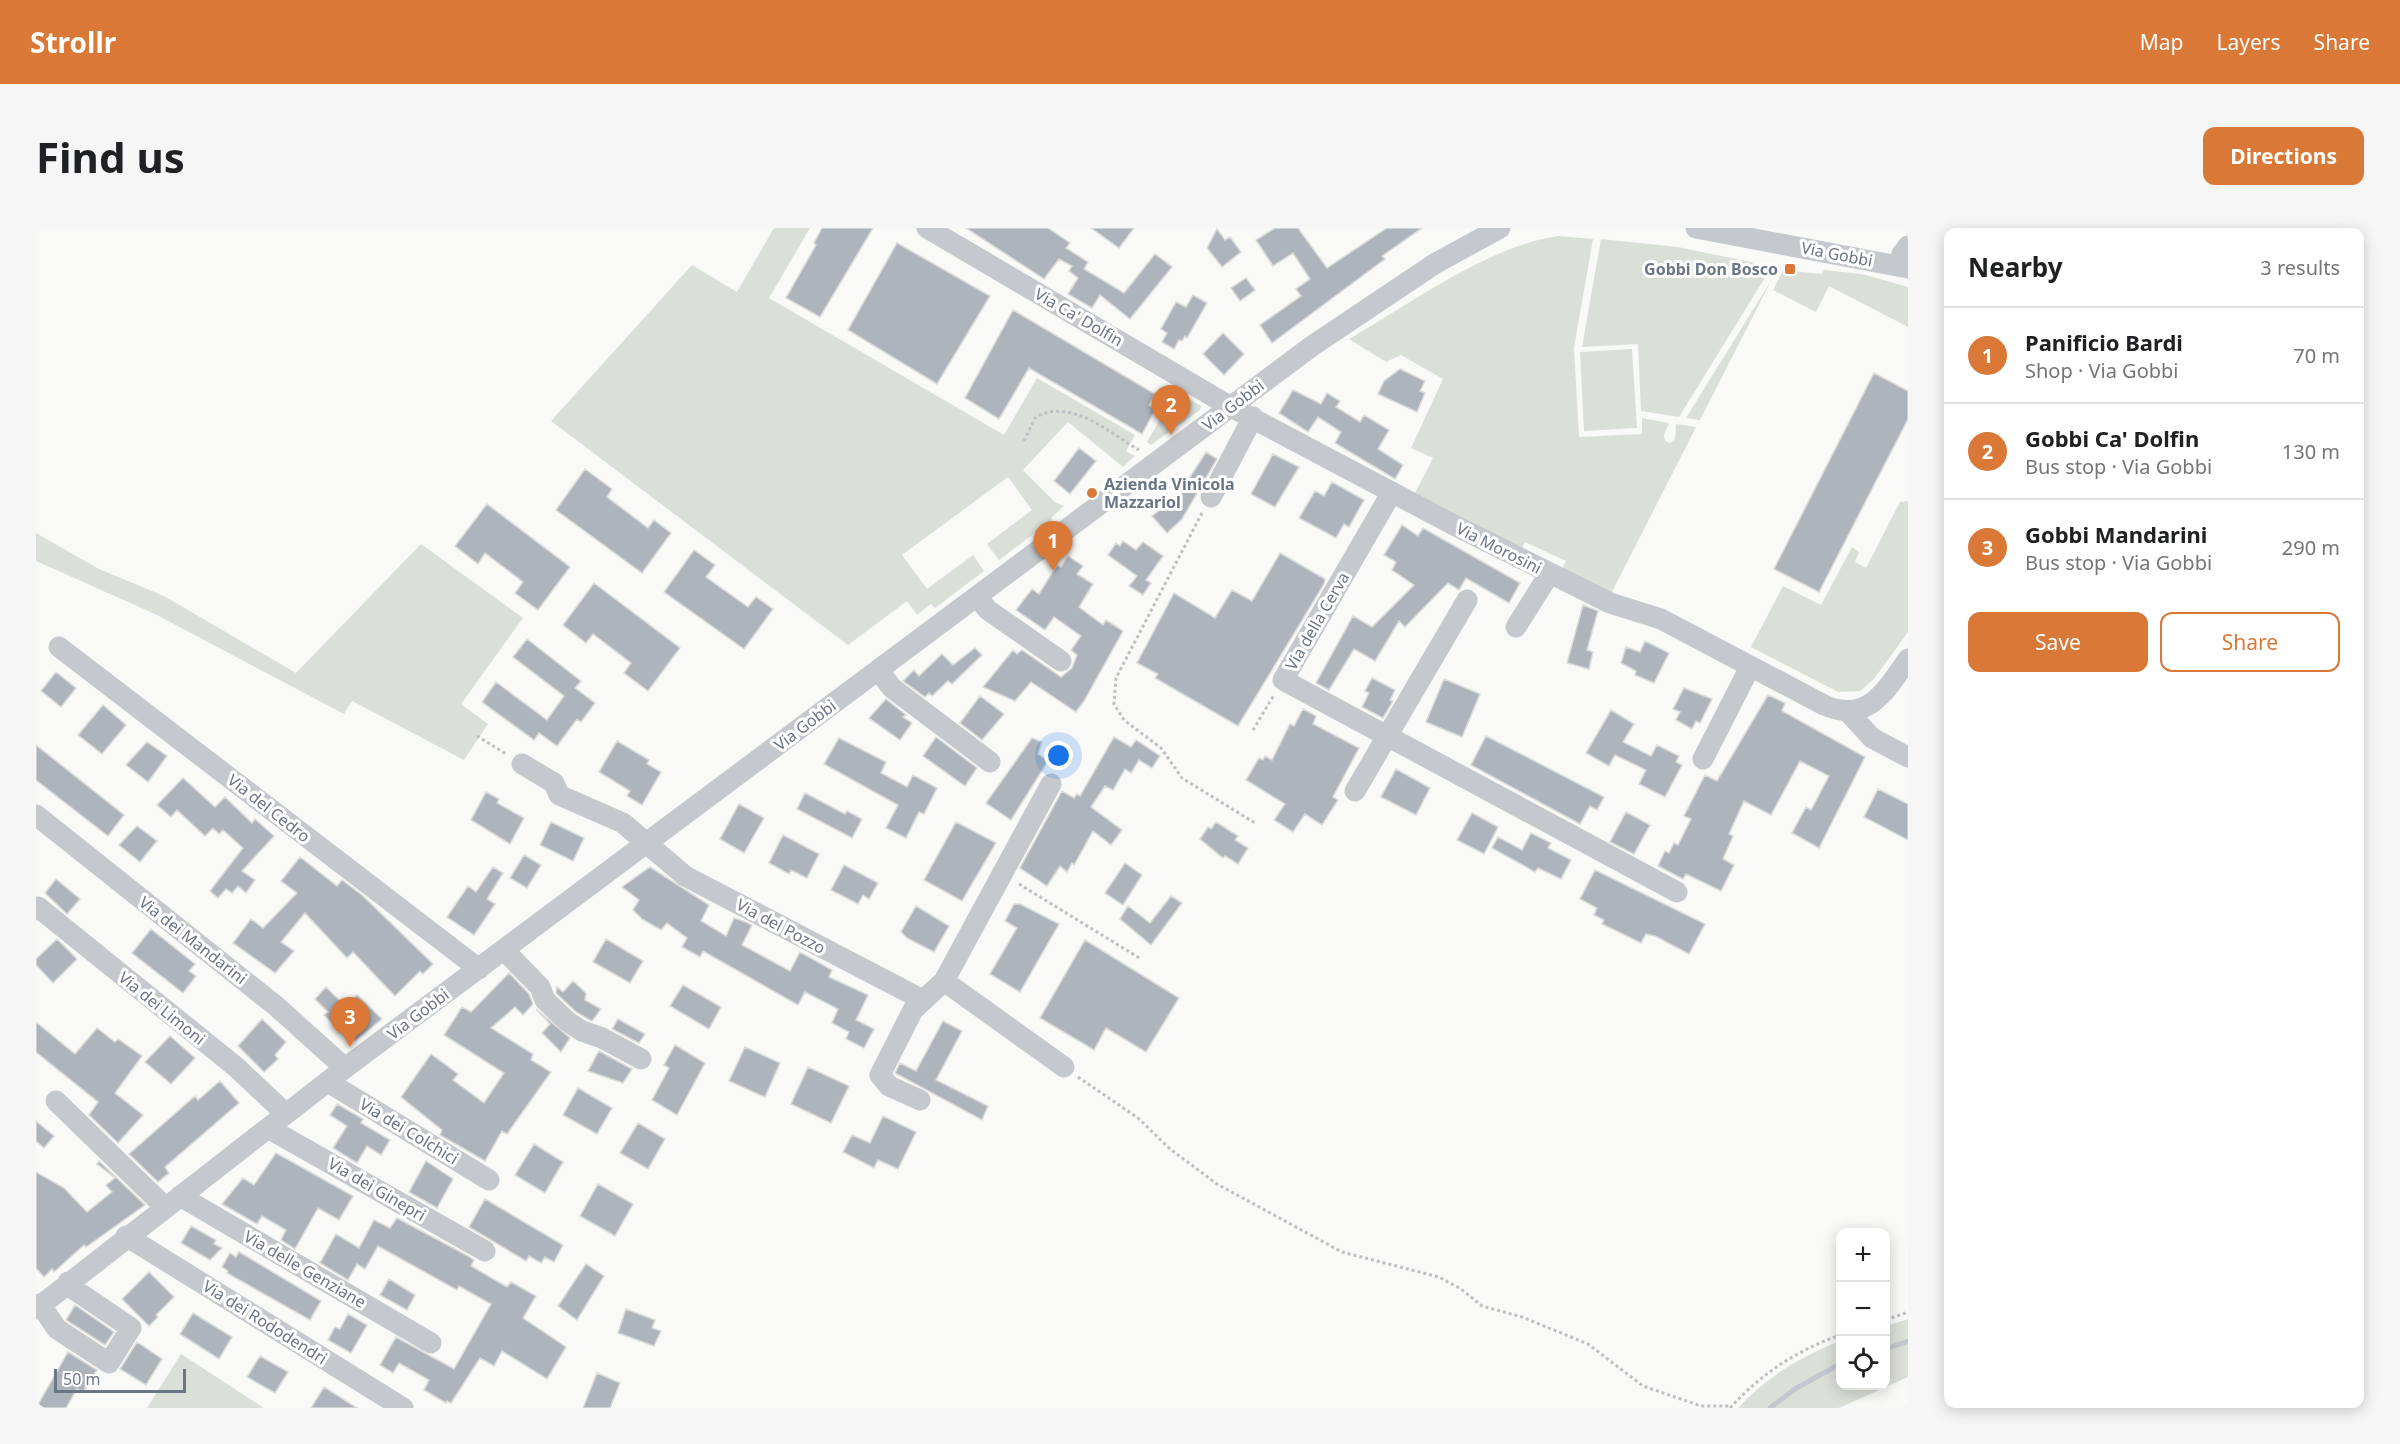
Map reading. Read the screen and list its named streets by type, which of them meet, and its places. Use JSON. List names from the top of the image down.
{
  "streets": {
    "street": [
      "Via Gobbi",
      "Via Ca' Dolfin",
      "Via Morosini",
      "Via della Cerva",
      "Via del Cedro",
      "Via del Pozzo",
      "Via dei Mandarini",
      "Via dei Limoni",
      "Via dei Colchici",
      "Via dei Ginepri",
      "Via delle Genziane",
      "Via dei Rododendri"
    ]
  },
  "crossings": [
    ["Via Gobbi", "Via Ca' Dolfin"],
    ["Via Gobbi", "Via Morosini"],
    ["Via Gobbi", "Via del Cedro"],
    ["Via Gobbi", "Via del Pozzo"],
    ["Via Gobbi", "Via dei Mandarini"],
    ["Via Gobbi", "Via dei Limoni"],
    ["Via Gobbi", "Via dei Colchici"],
    ["Via Gobbi", "Via dei Ginepri"],
    ["Via Gobbi", "Via delle Genziane"],
    ["Via Gobbi", "Via dei Rododendri"],
    ["Via Ca' Dolfin", "Via Morosini"],
    ["Via Morosini", "Via della Cerva"]
  ],
  "places": {
    "transit": ["Gobbi Don Bosco"],
    "other": ["Azienda Vinicola Mazzariol"]
  },
  "scale_bar": "50 m",
  "page": {
    "header": "Strollr",
    "nav": ["Map", "Layers", "Share"],
    "buttons": [
      "Directions",
      ["Save", "Share"]
    ],
    "title": "Find us",
    "heading": ["Nearby", "3 results"],
    "list": [
      {
        "mark": "1",
        "name": "Panificio Bardi",
        "note": "Shop · Via Gobbi",
        "value": "70 m"
      },
      {
        "mark": "2",
        "name": "Gobbi Ca' Dolfin",
        "note": "Bus stop · Via Gobbi",
        "value": "130 m"
      },
      {
        "mark": "3",
        "name": "Gobbi Mandarini",
        "note": "Bus stop · Via Gobbi",
        "value": "290 m"
      }
    ],
    "pins": ["2", "1", "3"],
    "map_buttons": ["+", "−"],
    "scale": "50 m"
  }
}
